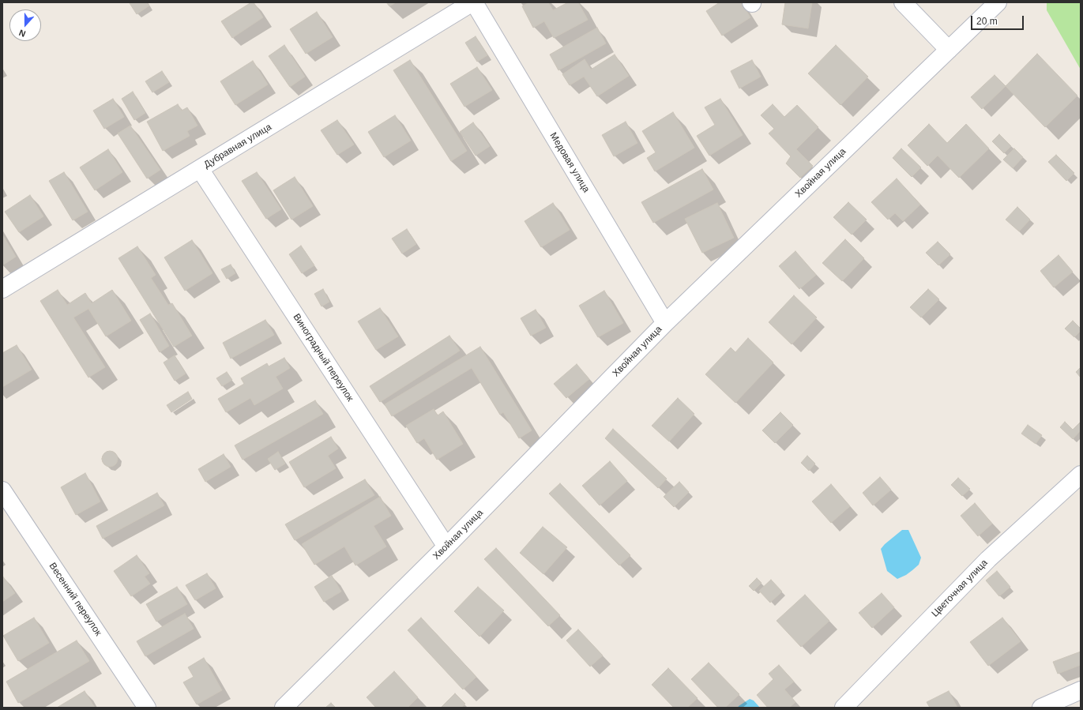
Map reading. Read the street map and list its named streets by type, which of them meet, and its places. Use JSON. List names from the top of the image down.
{
  "streets": {
    "street": [
      "Дубравная улица",
      "Медовая улица",
      "Хвойная улица",
      "Виноградный переулок",
      "Цветочная улица",
      "Весенний переулок"
    ]
  },
  "crossings": [
    ["Дубравная улица", "Медовая улица"],
    ["Дубравная улица", "Виноградный переулок"],
    ["Медовая улица", "Хвойная улица"],
    ["Хвойная улица", "Виноградный переулок"]
  ],
  "scale_bar": "20 m",
  "north": "bottom"
}
